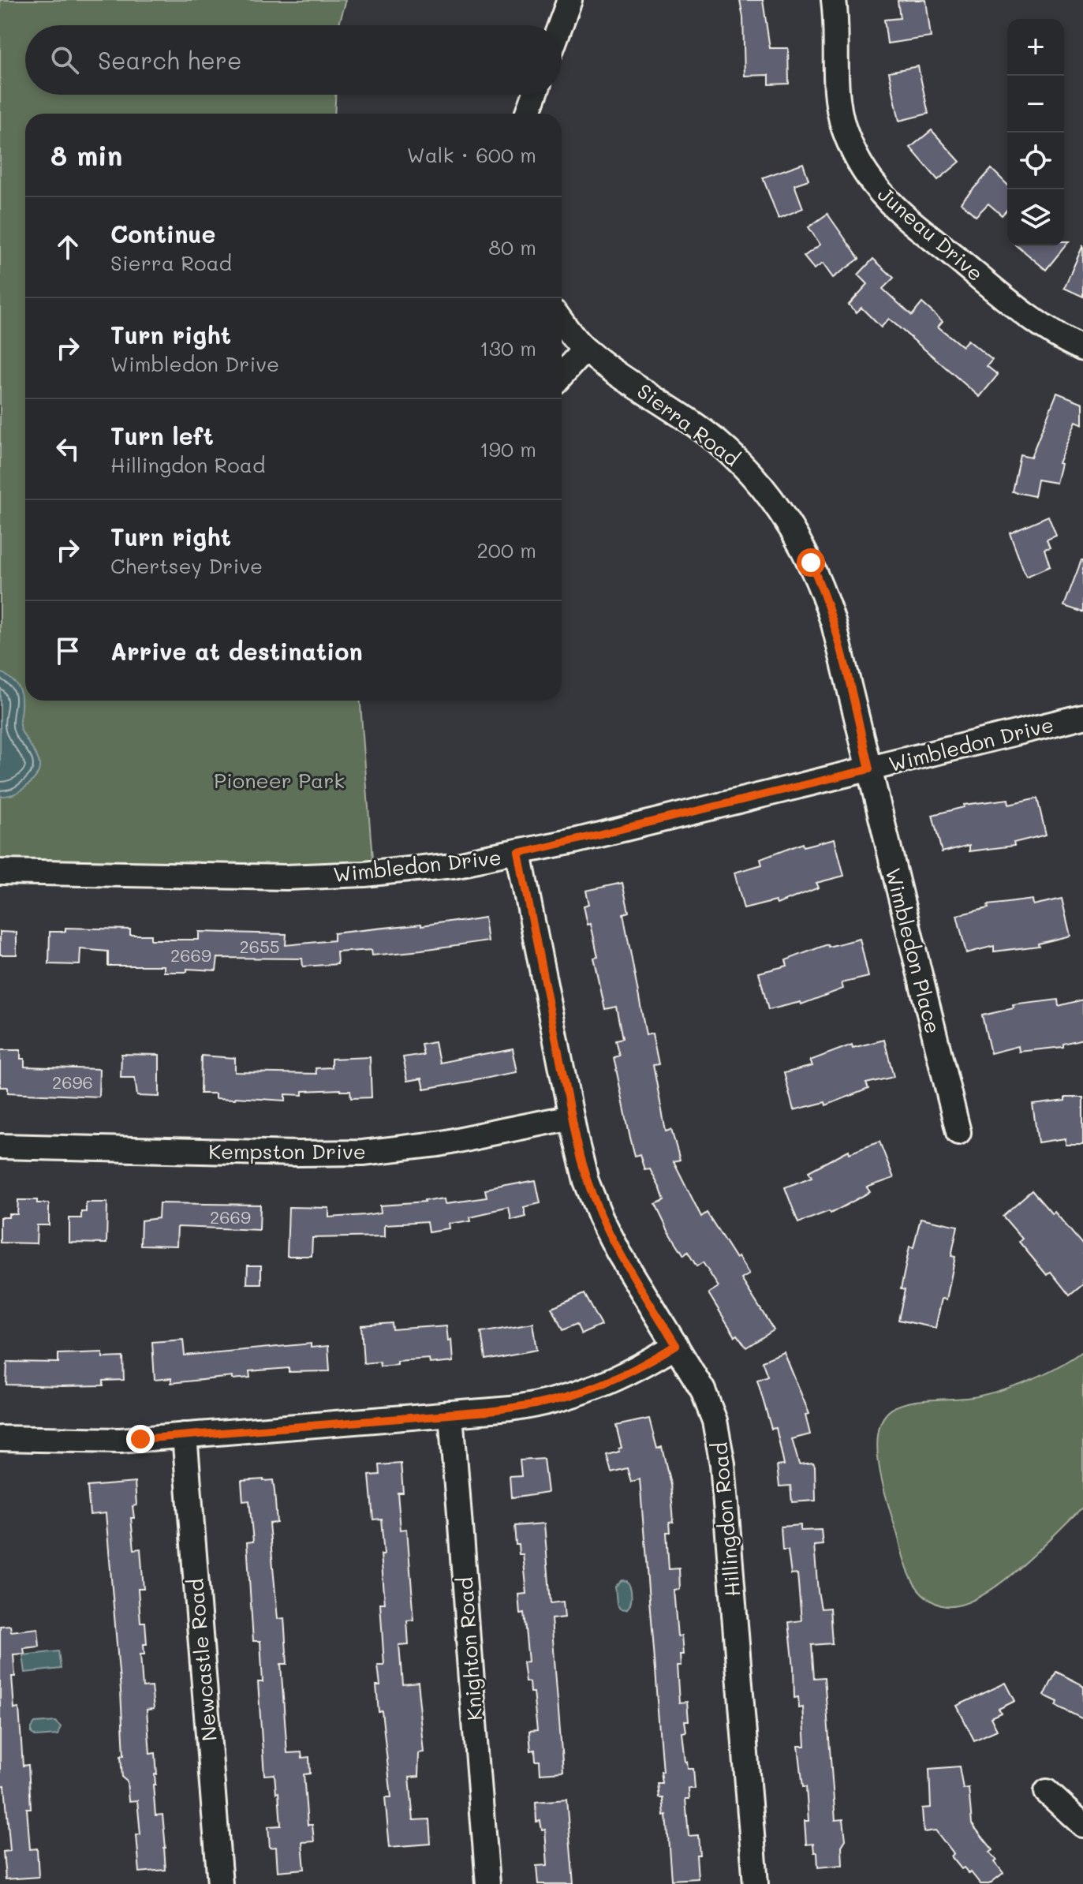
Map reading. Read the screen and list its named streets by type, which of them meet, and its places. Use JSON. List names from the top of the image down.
{
  "streets": {
    "street": [
      "Juneau Drive",
      "Sierra Road",
      "Wimbledon Drive",
      "Wimbledon Place",
      "Kempston Drive",
      "Hillingdon Road",
      "Knighton Road",
      "Newcastle Road"
    ]
  },
  "crossings": [
    ["Sierra Road", "Wimbledon Drive"],
    ["Sierra Road", "Wimbledon Place"],
    ["Wimbledon Drive", "Wimbledon Place"],
    ["Wimbledon Drive", "Hillingdon Road"],
    ["Kempston Drive", "Hillingdon Road"]
  ],
  "parks": ["Pioneer Park"],
  "house_numbers": [
    "2655",
    "2669",
    "2696",
    "2669"
  ],
  "page": {
    "map_buttons": ["+", "−"],
    "search": "Search here",
    "heading": ["8 min", "Walk · 600 m"],
    "list": [
      ["Continue", "Sierra Road", "80 m"],
      ["Turn right", "Wimbledon Drive", "130 m"],
      ["Turn left", "Hillingdon Road", "190 m"],
      ["Turn right", "Chertsey Drive", "200 m"],
      "Arrive at destination"
    ]
  }
}
